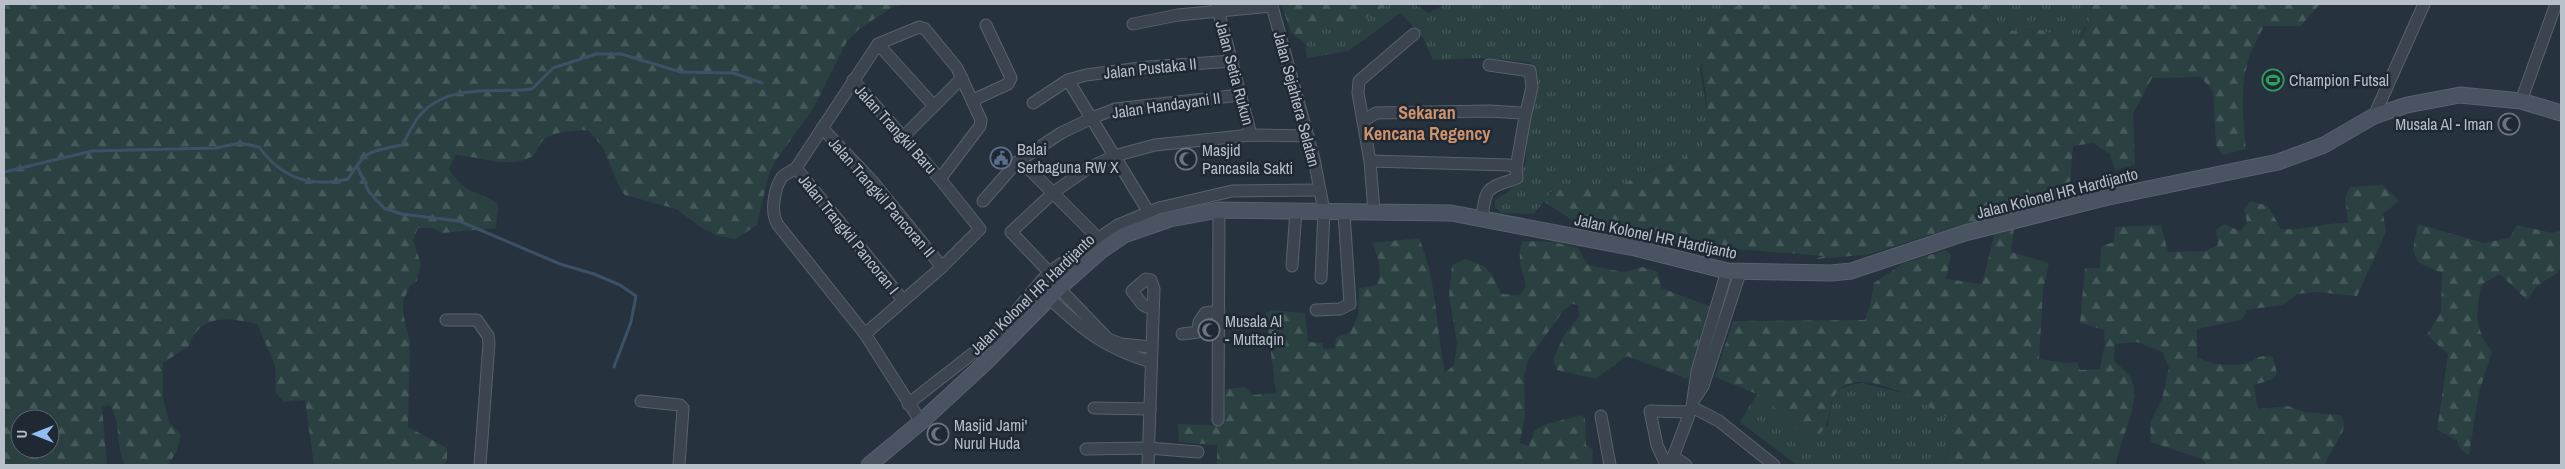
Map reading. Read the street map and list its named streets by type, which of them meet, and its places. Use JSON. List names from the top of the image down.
{
  "streets": {
    "main road": ["Jalan Kolonel HR Hardijanto"],
    "street": [
      "Jalan Pustaka II",
      "Jalan Setia Rukun",
      "Jalan Sejahtera Selatan",
      "Jalan Handayani II",
      "Jalan Trangkil Baru",
      "Jalan Trangkil Pancoran II",
      "Jalan Trangkil Pancoran I"
    ]
  },
  "crossings": [
    ["Jalan Pustaka II", "Jalan Setia Rukun"],
    ["Jalan Setia Rukun", "Jalan Sejahtera Selatan"],
    ["Jalan Setia Rukun", "Jalan Handayani II"],
    ["Jalan Sejahtera Selatan", "Jalan Kolonel HR Hardijanto"],
    ["Jalan Trangkil Baru", "Jalan Kolonel HR Hardijanto"],
    ["Jalan Trangkil Baru", "Jalan Trangkil Pancoran II"],
    ["Jalan Trangkil Baru", "Jalan Trangkil Pancoran I"]
  ],
  "districts": ["Sekaran Kencana Regency"],
  "places": {
    "sports": ["Champion Futsal"],
    "mosque": [
      "Musala Al - Iman",
      "Masjid Pancasila Sakti",
      "Musala Al - Muttaqin",
      "Masjid Jami' Nurul Huda"
    ],
    "public building": ["Balai Serbaguna RW X"]
  },
  "north": "left"
}
